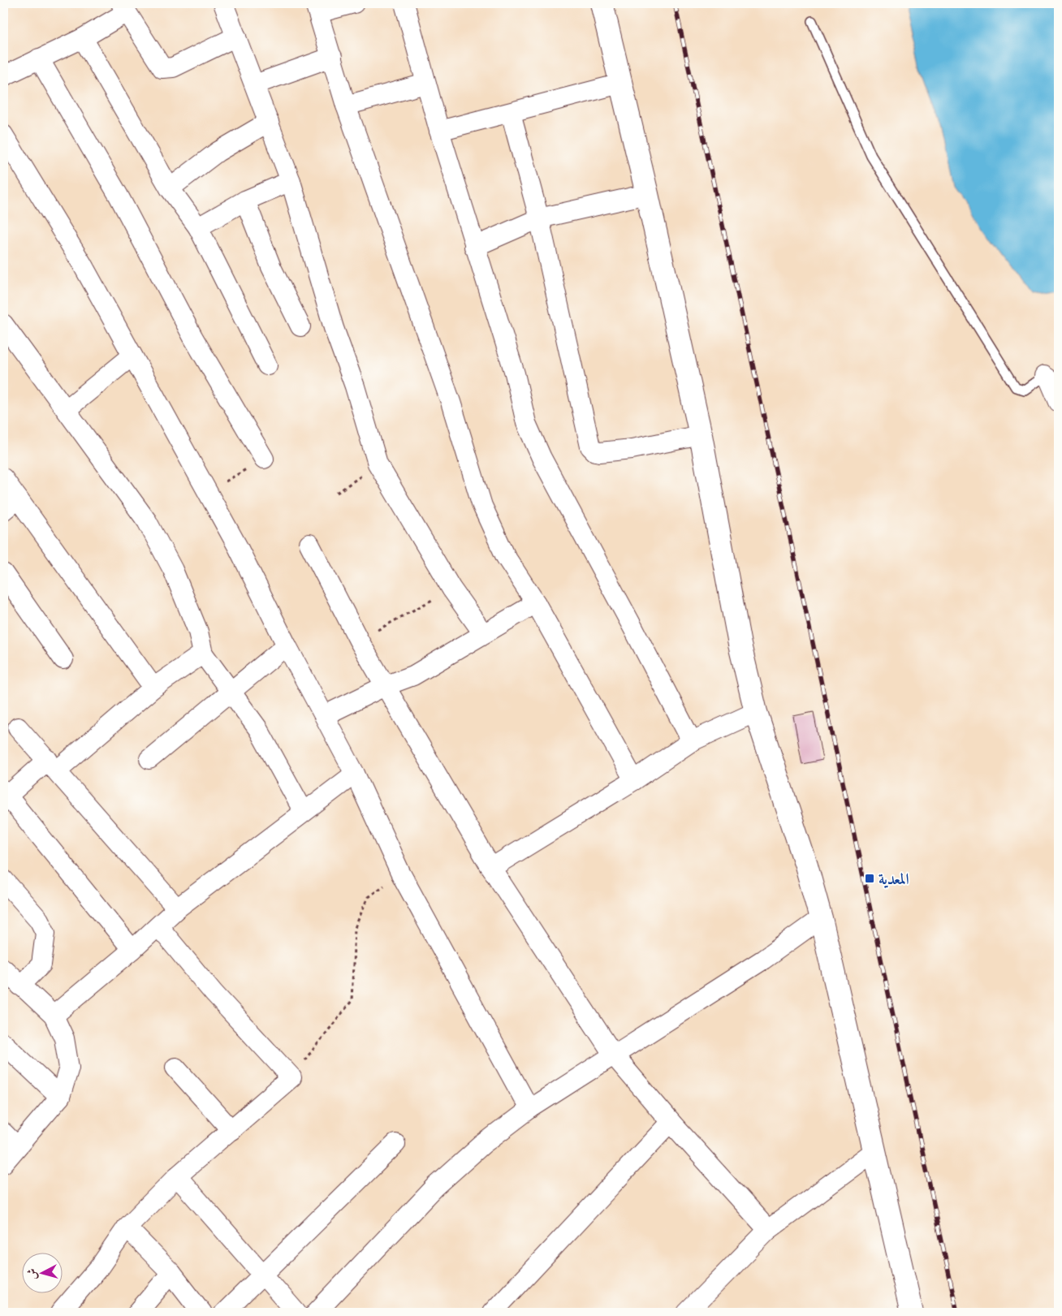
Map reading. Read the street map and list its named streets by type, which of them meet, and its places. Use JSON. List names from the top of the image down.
{
  "places": {
    "transit": ["المعدية"]
  },
  "north": "left"
}
